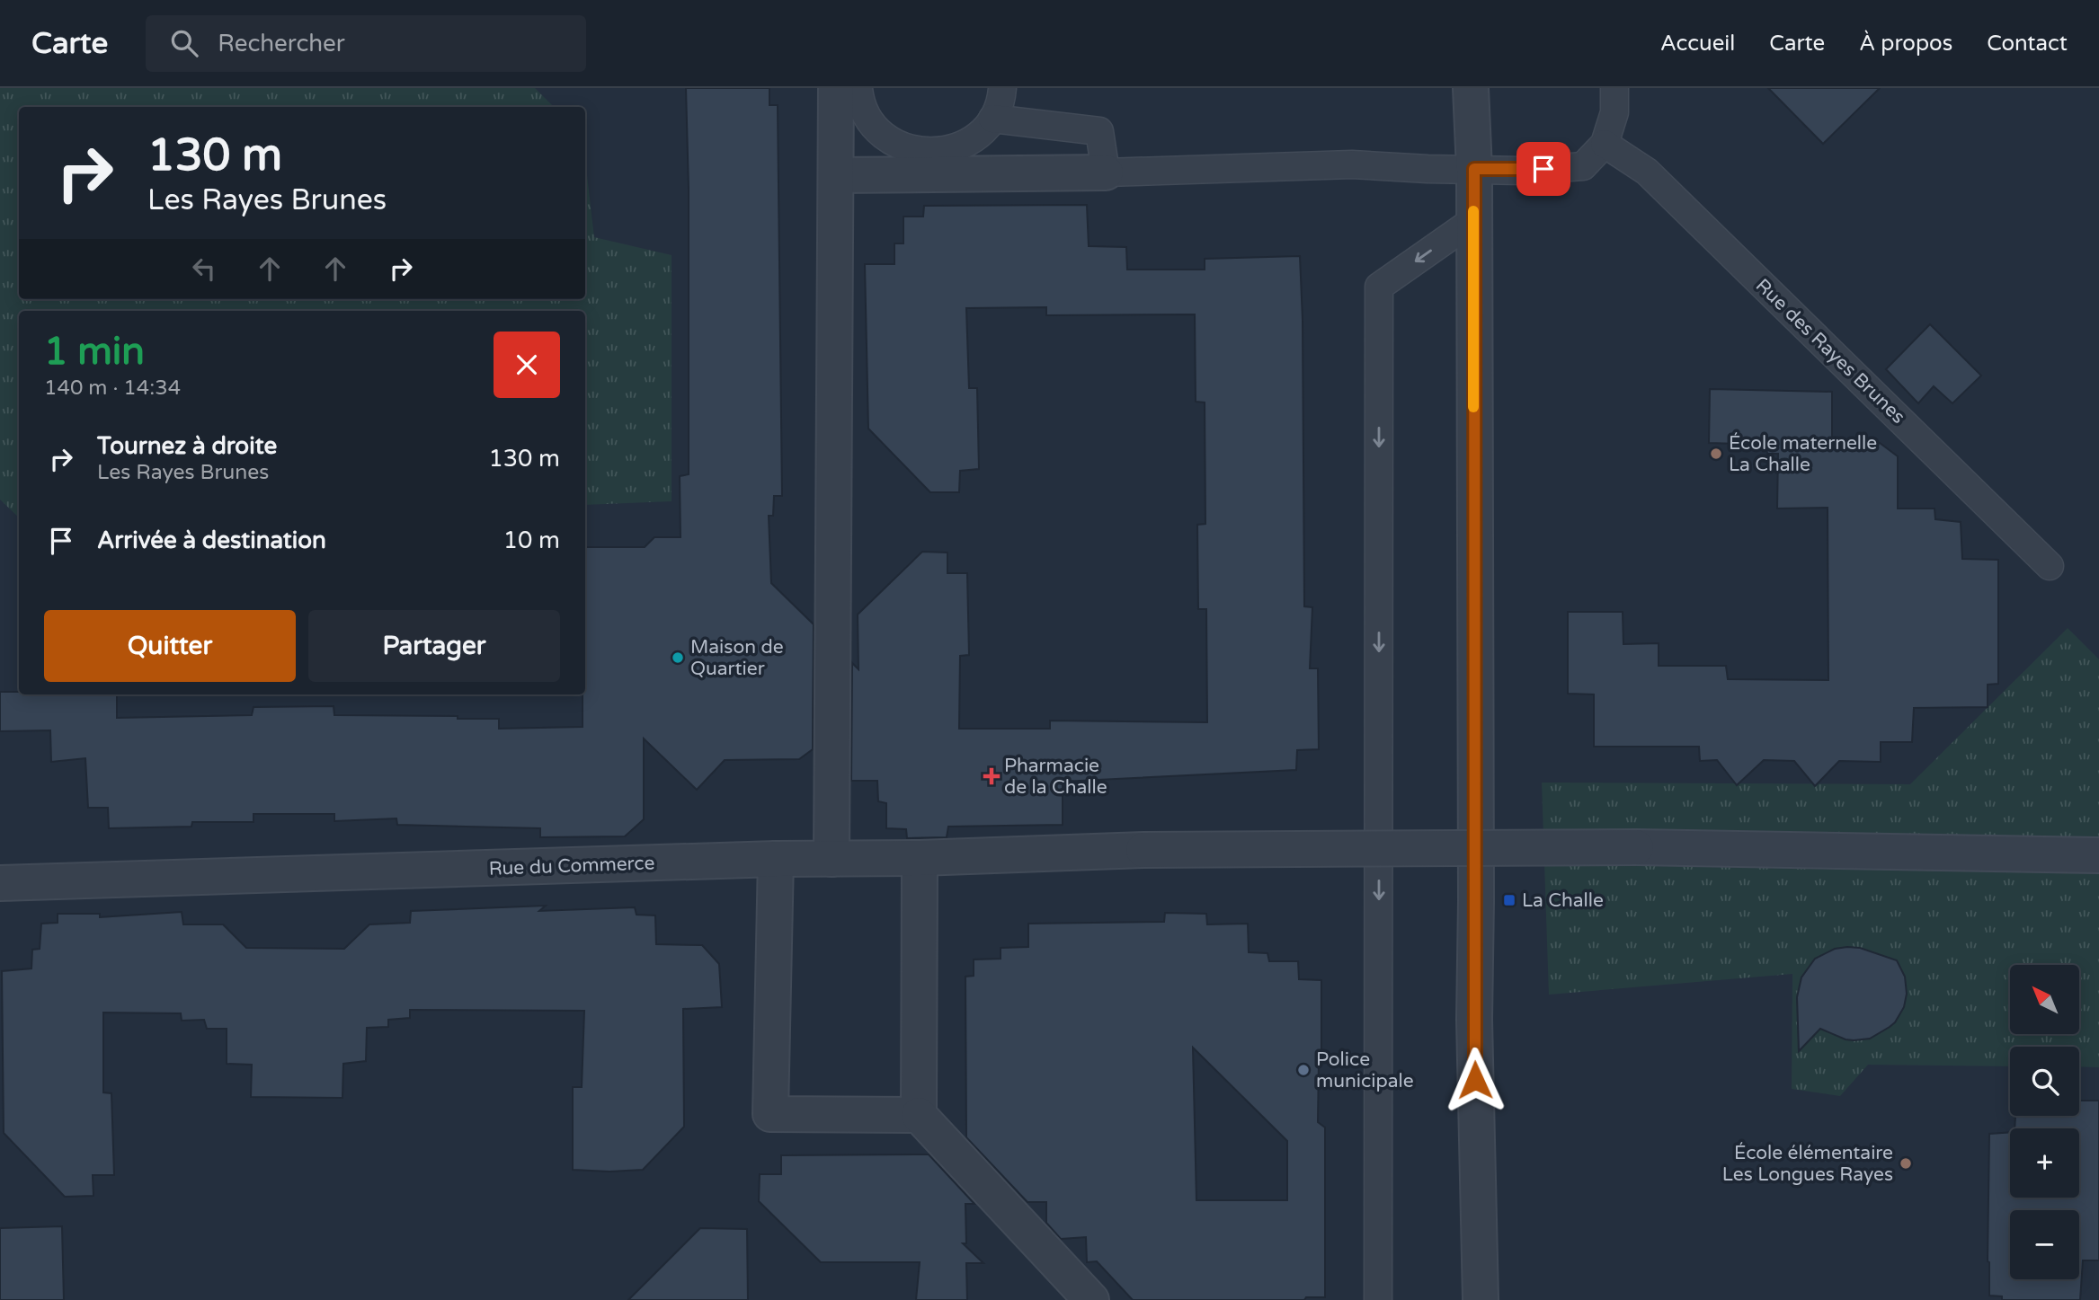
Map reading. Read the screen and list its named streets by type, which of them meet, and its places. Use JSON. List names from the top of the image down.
{
  "streets": {
    "street": ["Rue du Commerce"],
    "lane": ["Rue des Rayes Brunes"]
  },
  "places": {
    "other": [
      "École maternelle La Challe",
      "Maison de Quartier",
      "Police municipale",
      "École élémentaire Les Longues Rayes"
    ],
    "health": ["Pharmacie de la Challe"],
    "transit": ["La Challe"]
  },
  "north": "top left",
  "page": {
    "header": "Carte",
    "search": "Rechercher",
    "nav": [
      "Accueil",
      "Carte",
      "À propos",
      "Contact"
    ],
    "turn": ["130 m", "Les Rayes Brunes"],
    "heading": ["1 min", "140 m · 14:34"],
    "list": [
      {
        "name": "Tournez à droite",
        "note": "Les Rayes Brunes",
        "value": "130 m"
      },
      {
        "name": "Arrivée à destination",
        "value": "10 m"
      }
    ],
    "buttons": ["Quitter", "Partager"],
    "map_buttons": ["+", "−"]
  }
}
